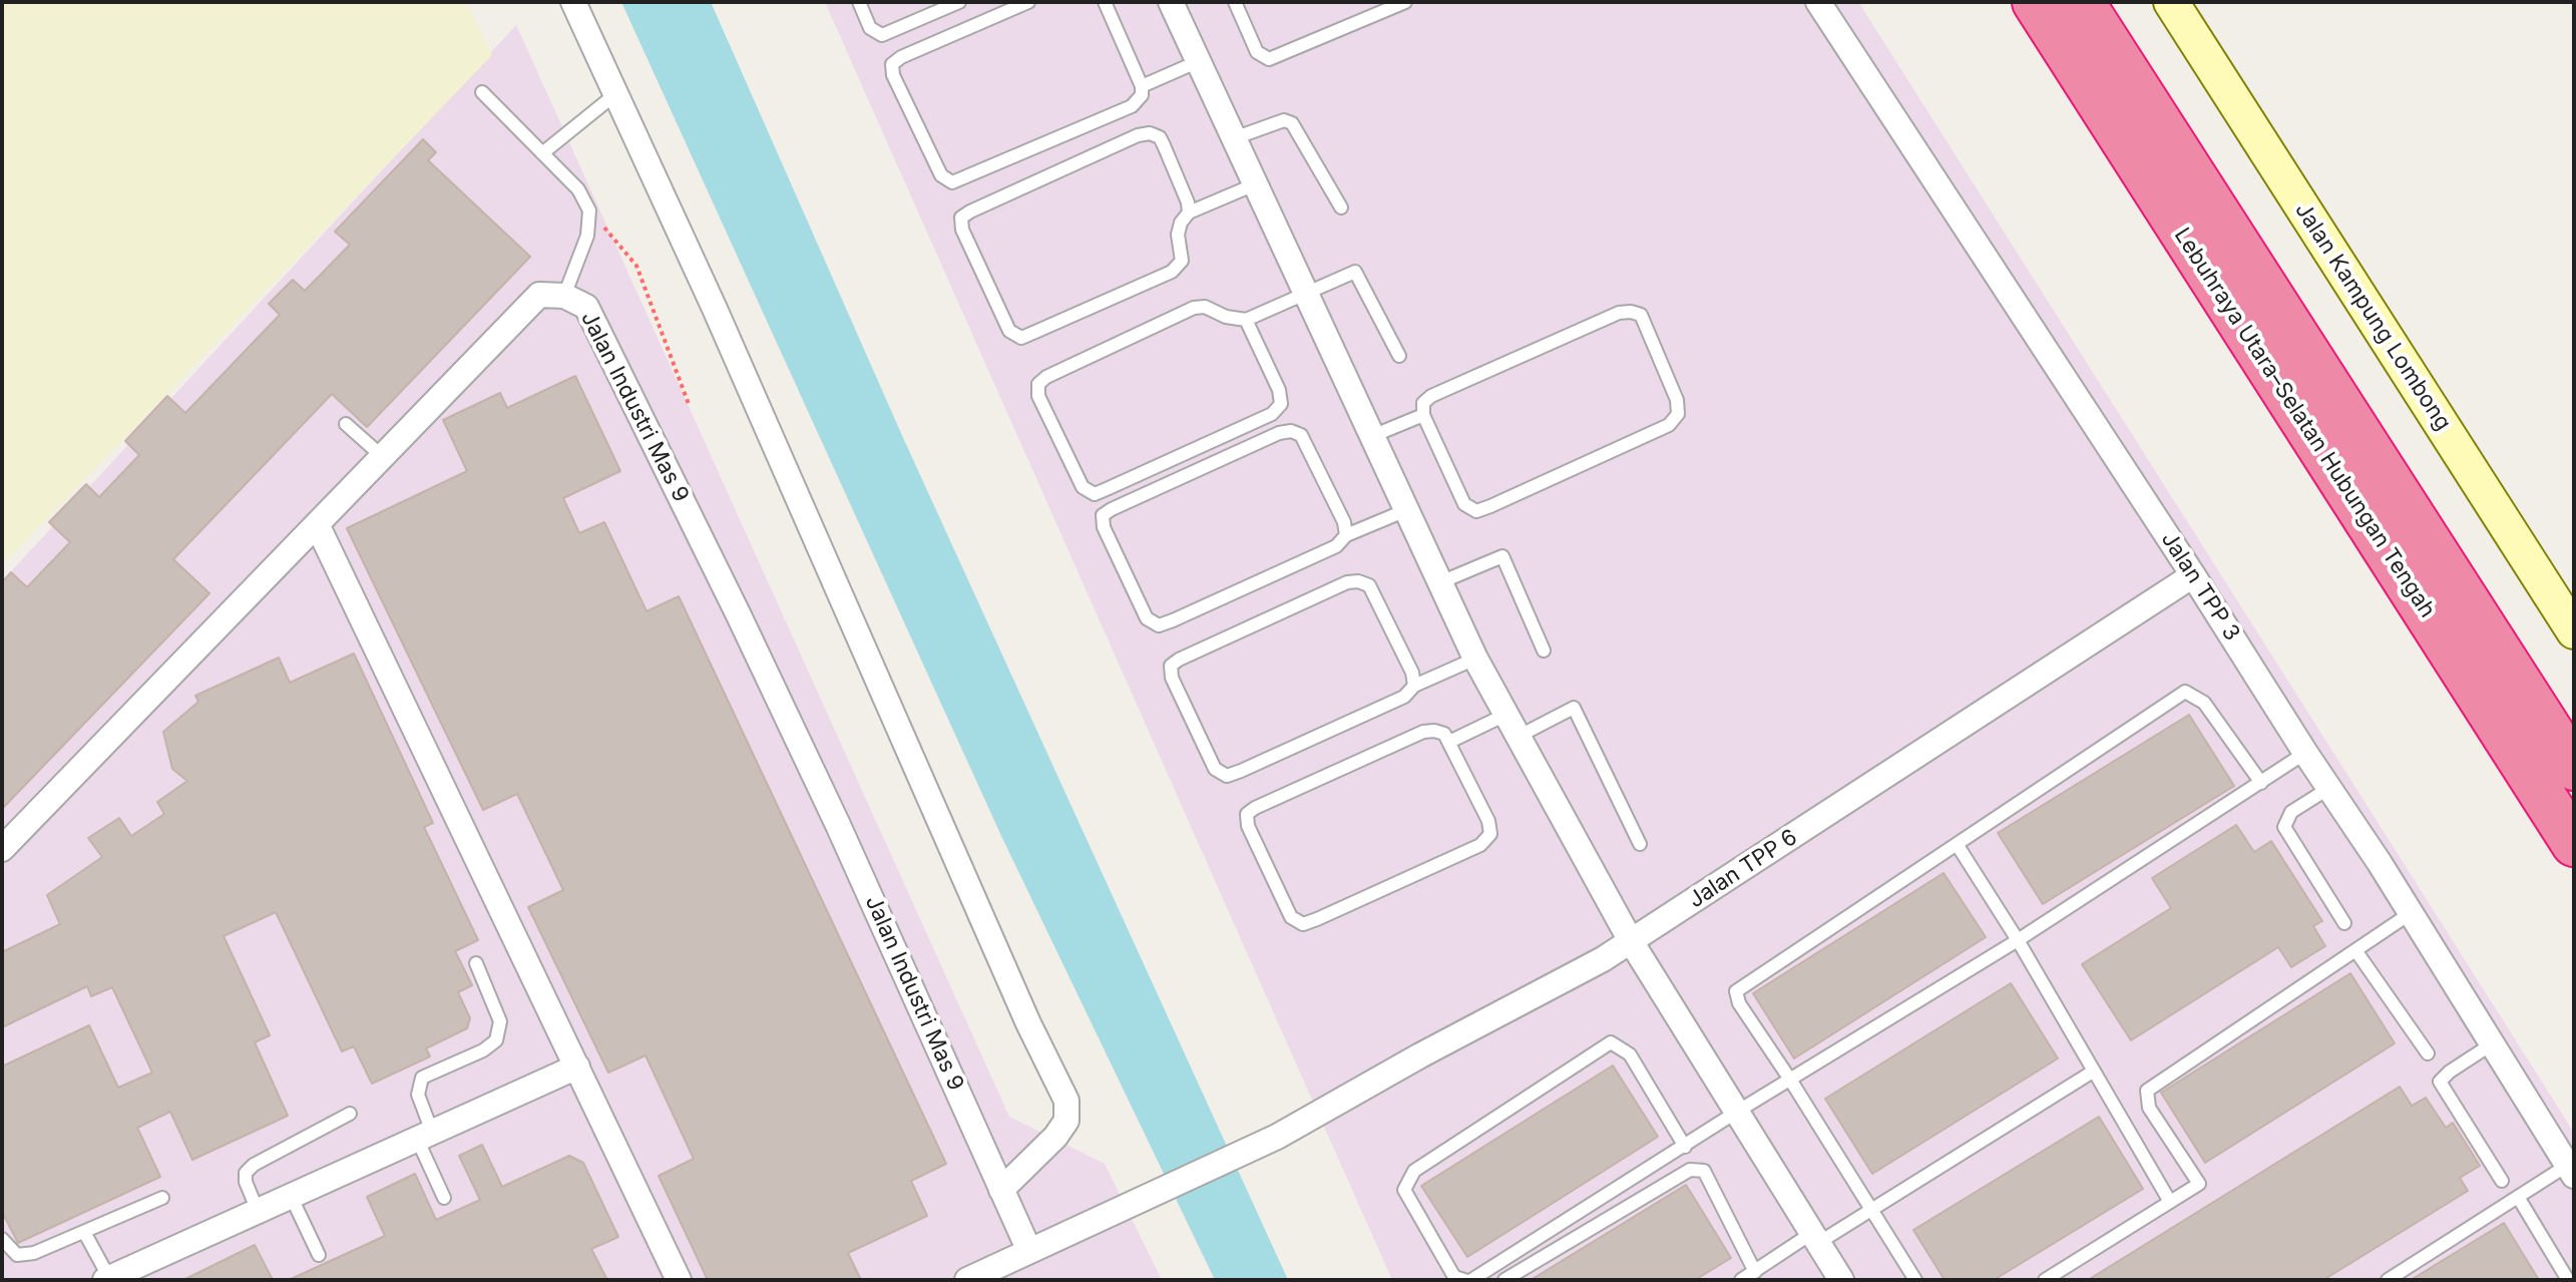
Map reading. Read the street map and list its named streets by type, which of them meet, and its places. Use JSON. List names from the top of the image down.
{
  "streets": {
    "highway": ["Lebuhraya Utara–Selatan Hubungan Tengah"],
    "street": [
      "Jalan Kampung Lombong",
      "Jalan Industri Mas 9",
      "Jalan TPP 3",
      "Jalan TPP 6"
    ]
  },
  "crossings": [
    ["Jalan Industri Mas 9", "Jalan TPP 6"],
    ["Jalan TPP 3", "Jalan TPP 6"]
  ]
}
